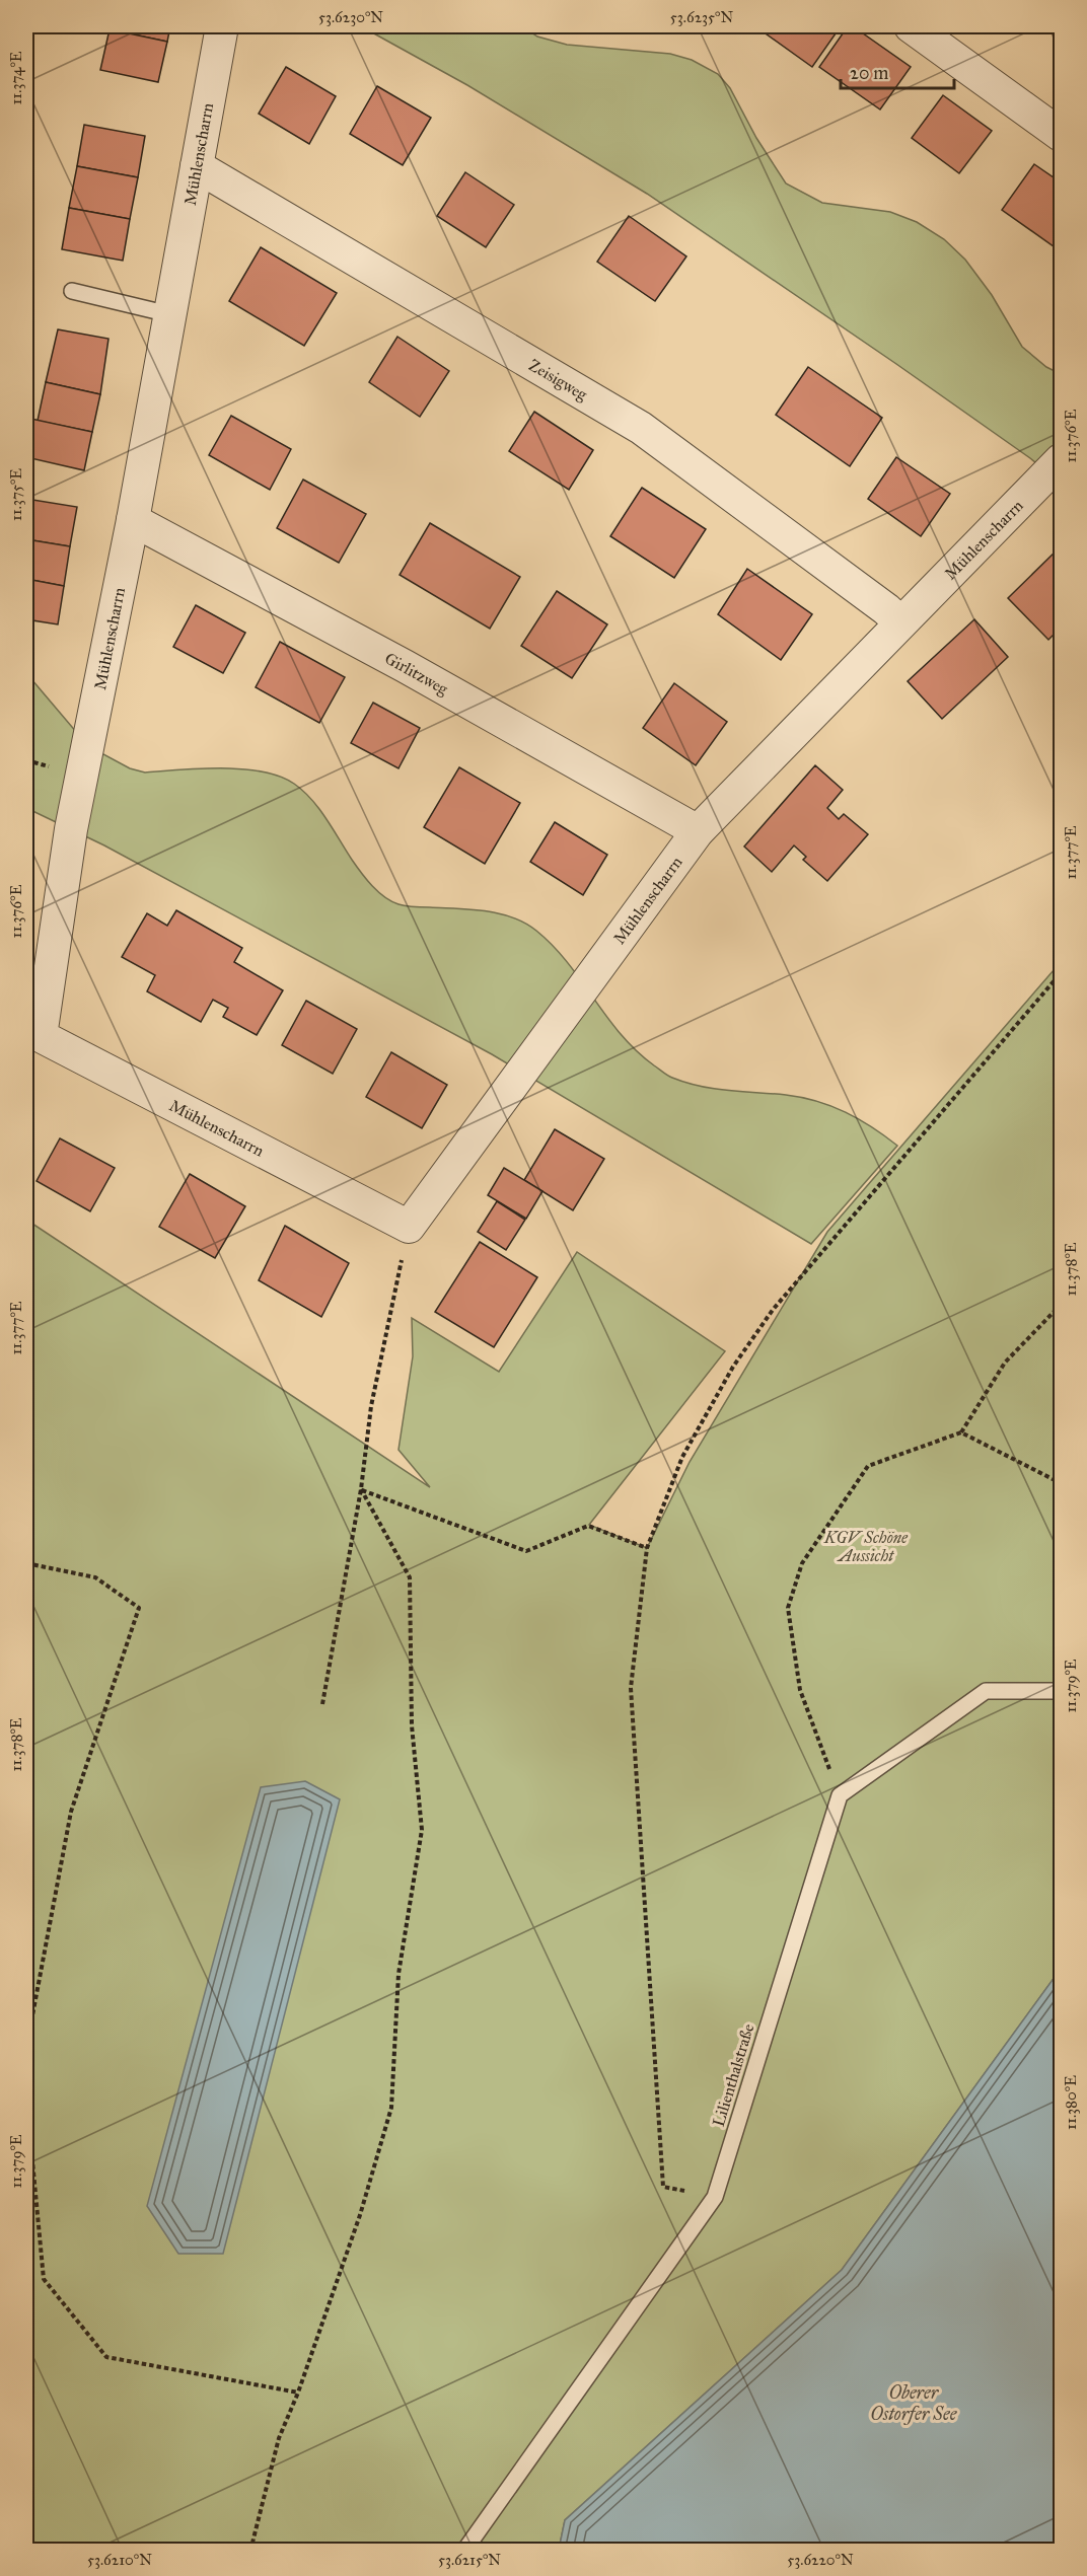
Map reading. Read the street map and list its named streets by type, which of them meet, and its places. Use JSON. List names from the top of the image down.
{
  "streets": {
    "street": ["Mühlenscharrn", "Zeisigweg", "Girlitzweg"],
    "lane": ["Lilienthalstraße"]
  },
  "crossings": [
    ["Mühlenscharrn", "Zeisigweg"],
    ["Mühlenscharrn", "Girlitzweg"]
  ],
  "water": ["Oberer Ostorfer See"],
  "parks": ["KGV Schöne Aussicht"],
  "scale_bar": "20 m",
  "coordinates": [
    "53.6230°N",
    "53.6235°N",
    "11.374°E",
    "11.376°E",
    "11.375°E",
    "11.377°E",
    "11.378°E",
    "11.379°E",
    "11.380°E",
    "53.6210°N",
    "53.6215°N",
    "53.6220°N"
  ]
}
